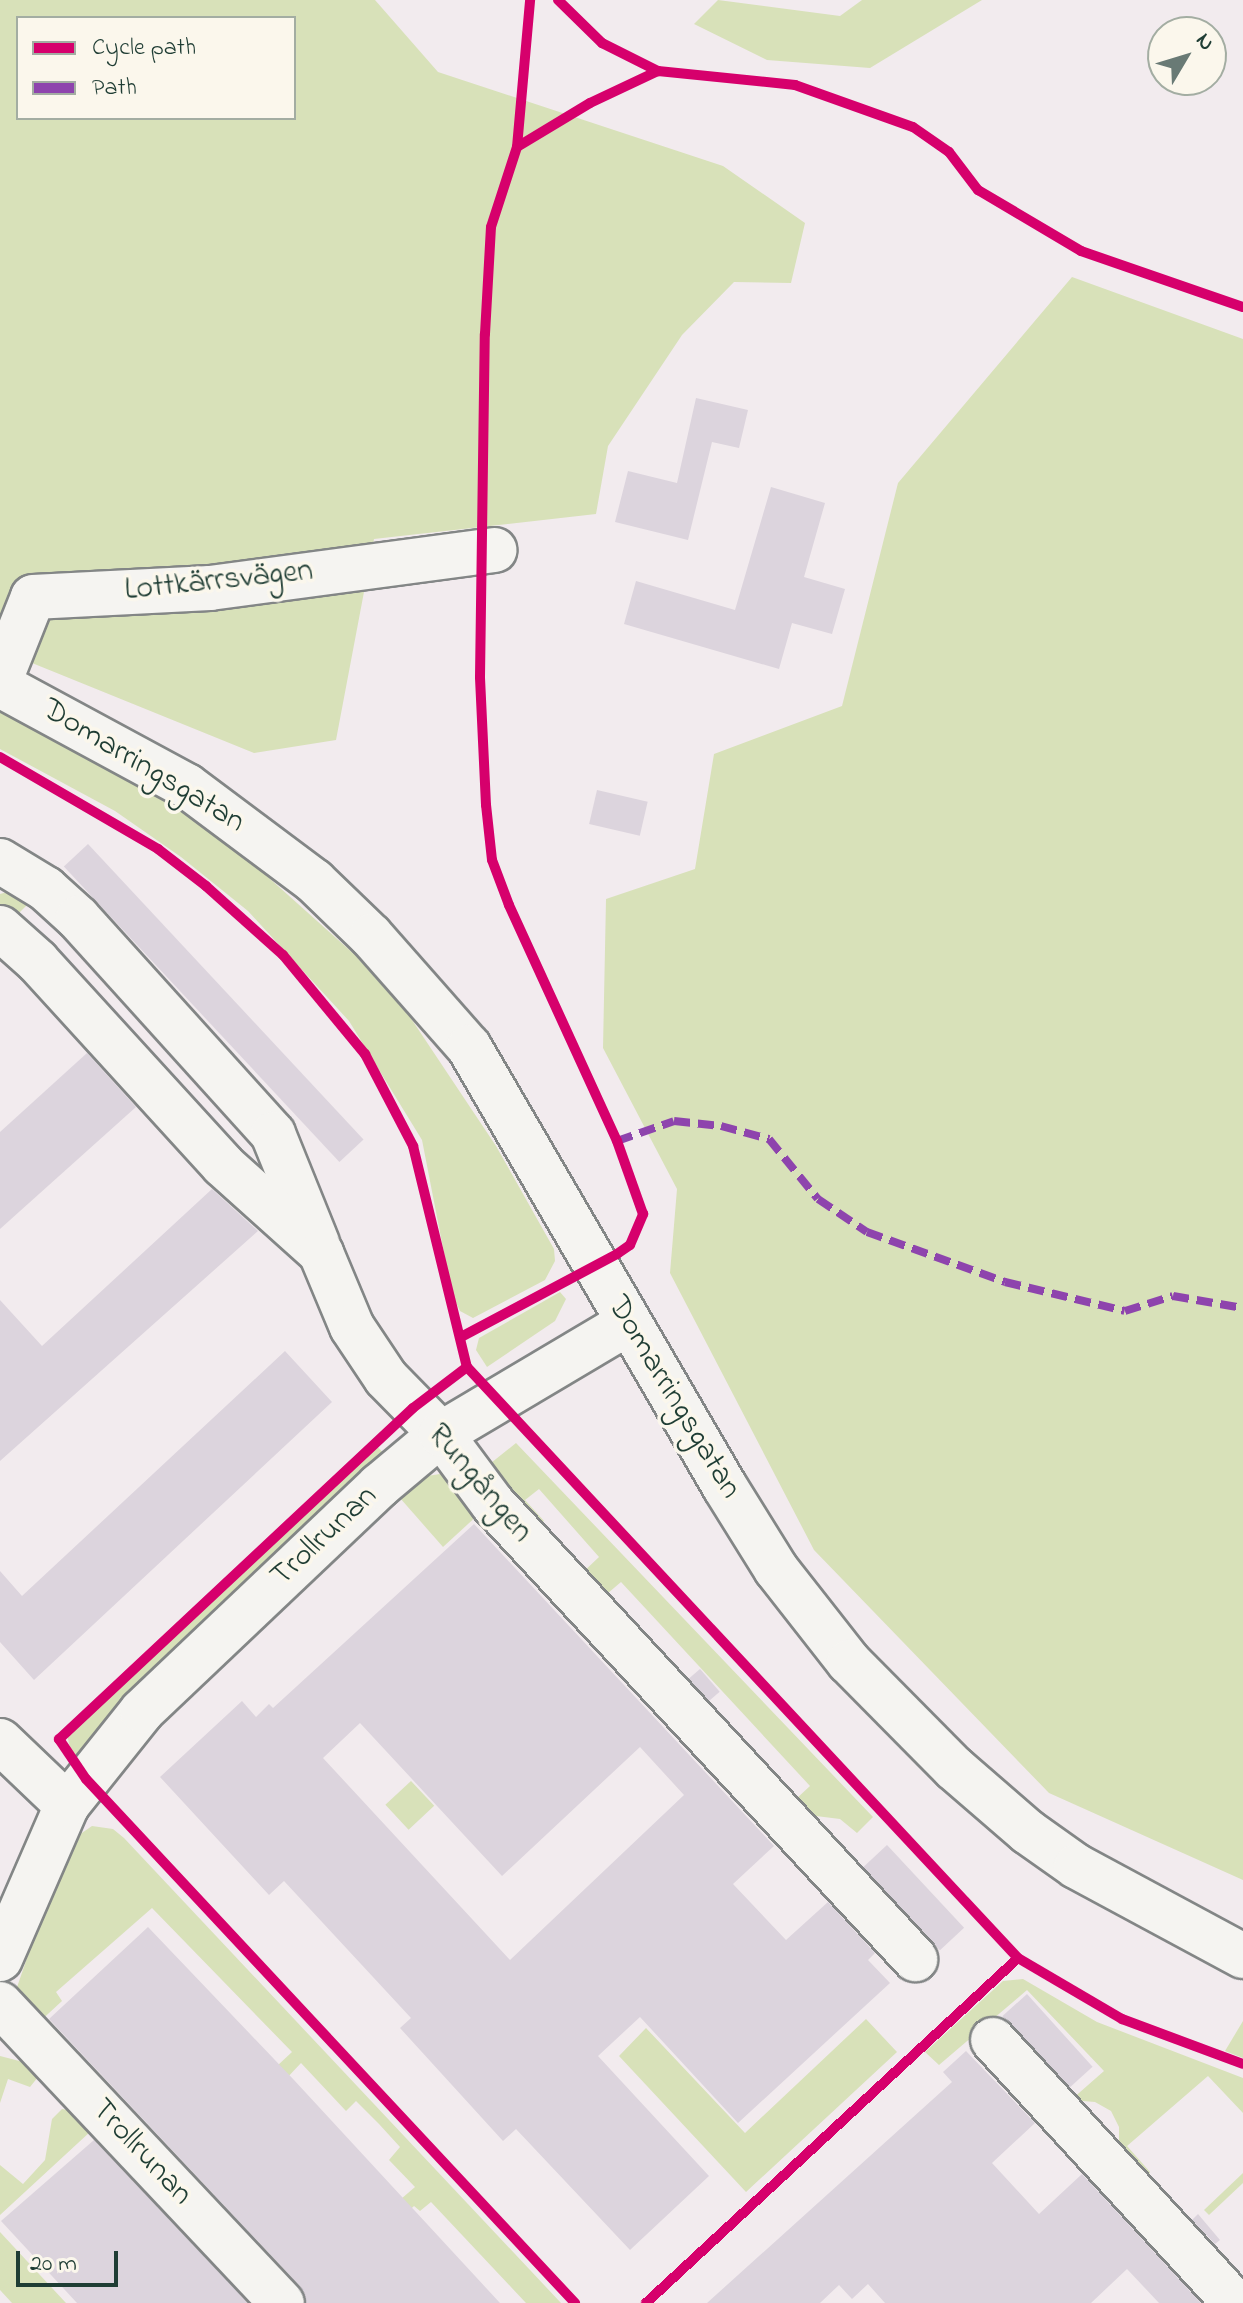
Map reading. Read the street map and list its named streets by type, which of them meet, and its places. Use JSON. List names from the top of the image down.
{
  "streets": {
    "street": [
      "Lottkärrsvägen",
      "Domarringsgatan",
      "Rungången",
      "Trollrunan"
    ]
  },
  "crossings": [
    ["Lottkärrsvägen", "Domarringsgatan"],
    ["Domarringsgatan", "Trollrunan"],
    ["Rungången", "Trollrunan"]
  ],
  "legend": ["Cycle path", "Path"],
  "scale_bar": "20 m",
  "north": "top right"
}
